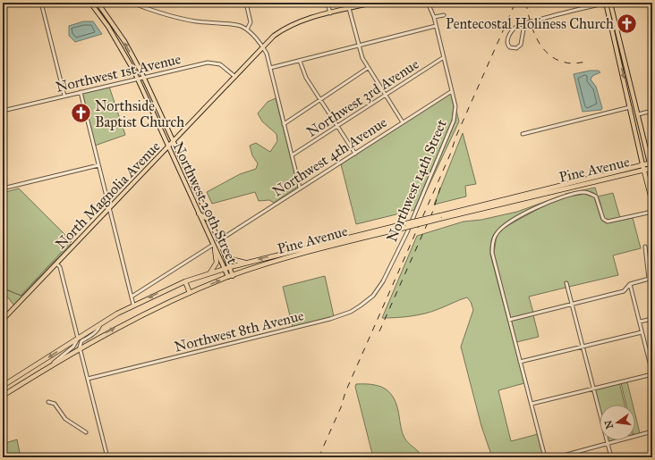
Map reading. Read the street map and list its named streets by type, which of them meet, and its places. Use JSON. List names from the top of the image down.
{
  "streets": {
    "highway": ["Pine Avenue"],
    "main road": ["North Magnolia Avenue", "Northwest 20th Street"],
    "street": [
      "Northwest 1st Avenue",
      "Northwest 3rd Avenue",
      "Northwest 4th Avenue",
      "Northwest 14th Street",
      "Northwest 8th Avenue"
    ]
  },
  "crossings": [
    ["Northwest 1st Avenue", "North Magnolia Avenue"],
    ["Northwest 1st Avenue", "Northwest 20th Street"],
    ["Northwest 3rd Avenue", "Northwest 14th Street"],
    ["Northwest 4th Avenue", "Northwest 14th Street"],
    ["Northwest 4th Avenue", "Northwest 20th Street"],
    ["Pine Avenue", "Northwest 20th Street"],
    ["Northwest 14th Street", "Northwest 8th Avenue"],
    ["North Magnolia Avenue", "Northwest 20th Street"]
  ],
  "places": {
    "church": ["Pentecostal Holiness Church", "Northside Baptist Church"]
  },
  "north": "left"
}
